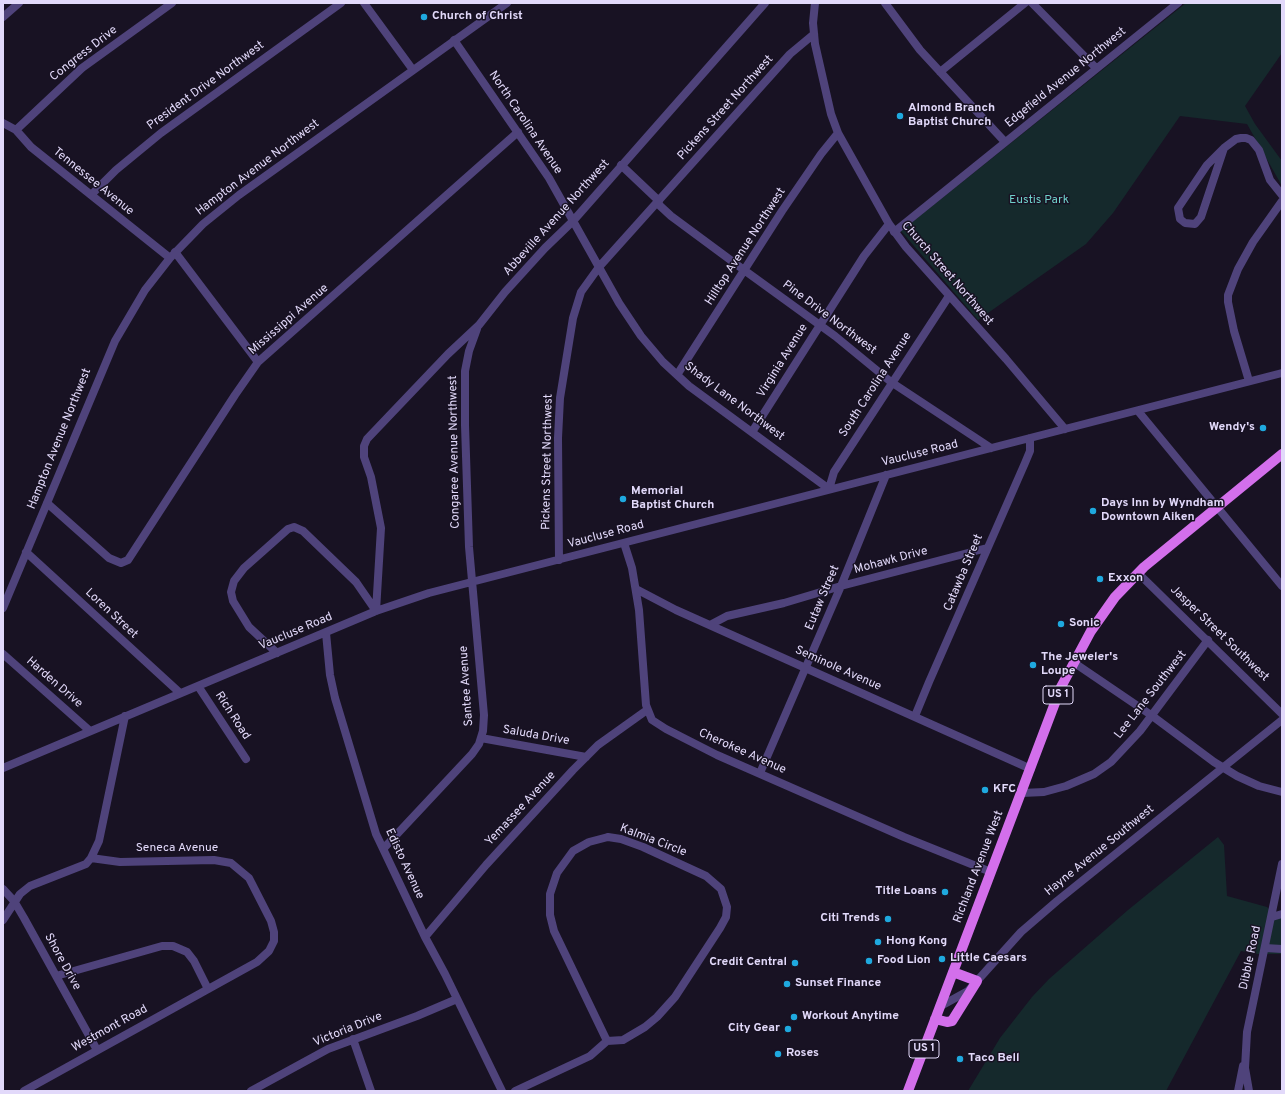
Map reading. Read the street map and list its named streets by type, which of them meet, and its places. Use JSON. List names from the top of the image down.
{
  "streets": {
    "main road": ["US 1", "Richland Avenue West"],
    "street": [
      "Congress Drive",
      "Edgefield Avenue Northwest",
      "President Drive Northwest",
      "Pickens Street Northwest",
      "North Carolina Avenue",
      "Hampton Avenue Northwest",
      "Tennessee Avenue",
      "Abbeville Avenue Northwest",
      "Hilltop Avenue Northwest",
      "Church Street Northwest",
      "Pine Drive Northwest",
      "Mississippi Avenue",
      "Virginia Avenue",
      "South Carolina Avenue",
      "Shady Lane Northwest",
      "Congaree Avenue Northwest",
      "Vaucluse Road",
      "Mohawk Drive",
      "Catawba Street",
      "Eutaw Street",
      "Loren Street",
      "Jasper Street Southwest",
      "Seminole Avenue",
      "Harden Drive",
      "Santee Avenue",
      "Lee Lane Southwest",
      "Rich Road",
      "Saluda Drive",
      "Cherokee Avenue",
      "Yemassee Avenue",
      "Kalmia Circle",
      "Seneca Avenue",
      "Hayne Avenue Southwest",
      "Edisto Avenue",
      "Dibble Road",
      "Shore Drive",
      "Westmont Road",
      "Victoria Drive"
    ]
  },
  "crossings": [
    ["Congress Drive", "Tennessee Avenue"],
    ["Edgefield Avenue Northwest", "Church Street Northwest"],
    ["President Drive Northwest", "Tennessee Avenue"],
    ["Pickens Street Northwest", "Church Street Northwest"],
    ["Pickens Street Northwest", "Pine Drive Northwest"],
    ["Pickens Street Northwest", "Shady Lane Northwest"],
    ["Pickens Street Northwest", "Vaucluse Road"],
    ["North Carolina Avenue", "Hampton Avenue Northwest"],
    ["North Carolina Avenue", "Abbeville Avenue Northwest"],
    ["North Carolina Avenue", "Mississippi Avenue"],
    ["North Carolina Avenue", "Shady Lane Northwest"],
    ["Hampton Avenue Northwest", "Tennessee Avenue"],
    ["Hampton Avenue Northwest", "Mississippi Avenue"],
    ["Hampton Avenue Northwest", "Loren Street"],
    ["Tennessee Avenue", "Mississippi Avenue"],
    ["Abbeville Avenue Northwest", "Pine Drive Northwest"],
    ["Abbeville Avenue Northwest", "Shady Lane Northwest"],
    ["Abbeville Avenue Northwest", "Congaree Avenue Northwest"],
    ["Abbeville Avenue Northwest", "Vaucluse Road"],
    ["Hilltop Avenue Northwest", "Church Street Northwest"],
    ["Hilltop Avenue Northwest", "Pine Drive Northwest"],
    ["Hilltop Avenue Northwest", "Shady Lane Northwest"],
    ["Church Street Northwest", "Virginia Avenue"],
    ["Church Street Northwest", "South Carolina Avenue"],
    ["Church Street Northwest", "Vaucluse Road"],
    ["Pine Drive Northwest", "Virginia Avenue"],
    ["Pine Drive Northwest", "South Carolina Avenue"],
    ["Pine Drive Northwest", "Vaucluse Road"],
    ["Virginia Avenue", "Shady Lane Northwest"],
    ["South Carolina Avenue", "Shady Lane Northwest"],
    ["South Carolina Avenue", "Vaucluse Road"],
    ["Shady Lane Northwest", "Vaucluse Road"],
    ["Congaree Avenue Northwest", "Vaucluse Road"],
    ["Congaree Avenue Northwest", "Santee Avenue"],
    ["Vaucluse Road", "Catawba Street"],
    ["Vaucluse Road", "Eutaw Street"],
    ["Vaucluse Road", "Loren Street"],
    ["Vaucluse Road", "Harden Drive"],
    ["Vaucluse Road", "Santee Avenue"],
    ["Vaucluse Road", "Rich Road"],
    ["Vaucluse Road", "Edisto Avenue"],
    ["Mohawk Drive", "Catawba Street"],
    ["Mohawk Drive", "Eutaw Street"],
    ["Mohawk Drive", "Seminole Avenue"],
    ["Catawba Street", "Seminole Avenue"],
    ["Eutaw Street", "Seminole Avenue"],
    ["Eutaw Street", "Cherokee Avenue"],
    ["Jasper Street Southwest", "Lee Lane Southwest"],
    ["Jasper Street Southwest", "Richland Avenue West"],
    ["Seminole Avenue", "Richland Avenue West"],
    ["Santee Avenue", "Saluda Drive"],
    ["Santee Avenue", "Edisto Avenue"],
    ["Lee Lane Southwest", "Richland Avenue West"],
    ["Saluda Drive", "Yemassee Avenue"],
    ["Cherokee Avenue", "Yemassee Avenue"],
    ["Cherokee Avenue", "Richland Avenue West"],
    ["Yemassee Avenue", "Edisto Avenue"],
    ["Seneca Avenue", "Westmont Road"],
    ["Hayne Avenue Southwest", "Richland Avenue West"],
    ["Edisto Avenue", "Victoria Drive"],
    ["Shore Drive", "Westmont Road"]
  ],
  "parks": ["Eustis Park"],
  "places": [
    "Church of Christ",
    "Almond Branch Baptist Church",
    "Wendy's",
    "Memorial Baptist Church",
    "Days Inn by Wyndham Downtown Aiken",
    "Exxon",
    "Sonic",
    "The Jeweler's Loupe",
    "KFC",
    "Title Loans",
    "Citi Trends",
    "Hong Kong",
    "Little Caesars",
    "Food Lion",
    "Credit Central",
    "Sunset Finance",
    "Workout Anytime",
    "City Gear",
    "Roses",
    "Taco Bell"
  ]
}
